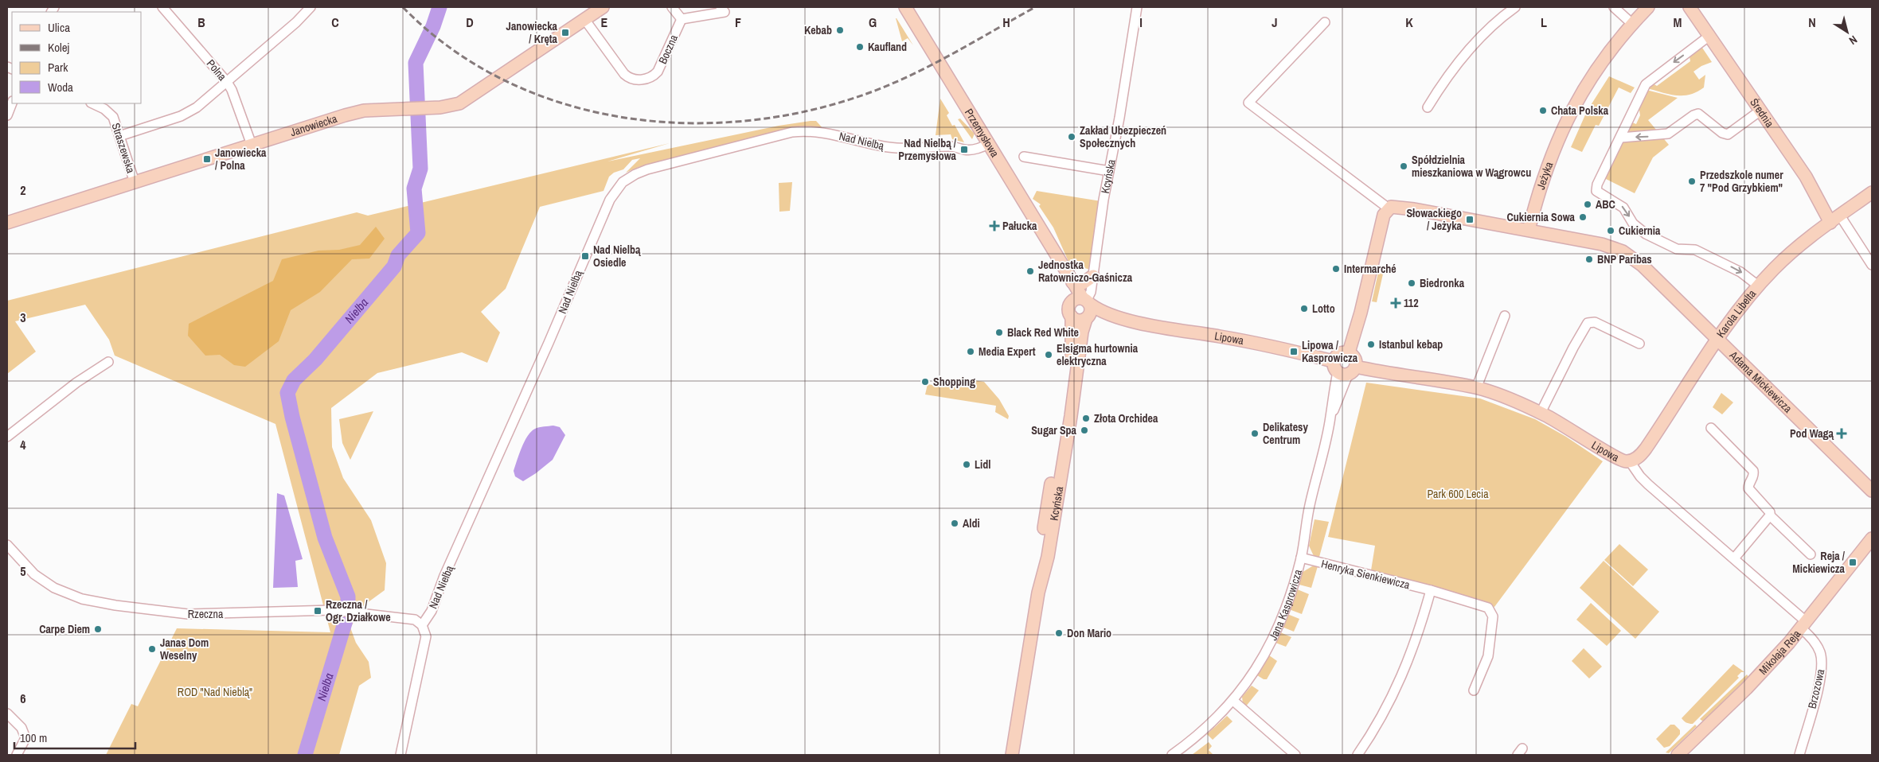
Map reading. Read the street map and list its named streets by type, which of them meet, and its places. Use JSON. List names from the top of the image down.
{
  "streets": {
    "street": [
      "Boczna",
      "Polna",
      "Średnia",
      "Janowiecka",
      "Przemysłowa",
      "Nad Nielbą",
      "Straszewska",
      "Jeżyka",
      "Kcyńska",
      "Karola Libelta",
      "Lipowa",
      "Adama Mickiewicza",
      "Henryka Sienkiewicza",
      "Jana Kasprowicza",
      "Rzeczna",
      "Mikołaja Reja",
      "Brzozowa"
    ]
  },
  "crossings": [
    ["Boczna", "Janowiecka"],
    ["Polna", "Janowiecka"],
    ["Średnia", "Karola Libelta"],
    ["Janowiecka", "Straszewska"],
    ["Przemysłowa", "Nad Nielbą"],
    ["Przemysłowa", "Kcyńska"],
    ["Przemysłowa", "Lipowa"],
    ["Nad Nielbą", "Rzeczna"],
    ["Jeżyka", "Adama Mickiewicza"],
    ["Kcyńska", "Lipowa"],
    ["Karola Libelta", "Lipowa"],
    ["Karola Libelta", "Adama Mickiewicza"],
    ["Lipowa", "Jana Kasprowicza"],
    ["Lipowa", "Mikołaja Reja"],
    ["Lipowa", "Brzozowa"],
    ["Henryka Sienkiewicza", "Jana Kasprowicza"],
    ["Mikołaja Reja", "Brzozowa"]
  ],
  "water": ["Nielba"],
  "parks": ["Park 600 Lecia", "ROD \"Nad Nieblą\""],
  "places": {
    "other": [
      "Kebab",
      "Kaufland",
      "Chata Polska",
      "Zakład Ubezpieczeń Społecznych",
      "Spółdzielnia mieszkaniowa w Wągrowcu",
      "Przedszkole numer 7 \"Pod Grzybkiem\"",
      "ABC",
      "Cukiernia Sowa",
      "Cukiernia",
      "BNP Paribas",
      "Intermarché",
      "Jednostka Ratowniczo-Gaśnicza",
      "Biedronka",
      "Lotto",
      "Black Red White",
      "Istanbul kebap",
      "Media Expert",
      "Elsigma hurtownia elektryczna",
      "Shopping",
      "Złota Orchidea",
      "Sugar Spa",
      "Delikatesy Centrum",
      "Lidl",
      "Aldi",
      "Carpe Diem",
      "Don Mario",
      "Janas Dom Weselny"
    ],
    "transit": [
      "Janowiecka / Kręta",
      "Nad Nielbą / Przemysłowa",
      "Janowiecka / Polna",
      "Słowackiego / Jeżyka",
      "Nad Nielbą Osiedle",
      "Lipowa / Kasprowicza",
      "Reja / Mickiewicza",
      "Rzeczna / Ogr. Działkowe"
    ],
    "health": ["Pałucka", "112", "Pod Wagą"]
  },
  "legend": [
    "Ulica",
    "Kolej",
    "Park",
    "Woda"
  ],
  "scale_bar": "100 m",
  "north": "bottom right",
  "grid": {
    "columns": [
      "B",
      "C",
      "D",
      "E",
      "F",
      "G",
      "H",
      "I",
      "J",
      "K",
      "L",
      "M",
      "N"
    ],
    "rows": [
      "2",
      "3",
      "4",
      "5",
      "6"
    ]
  }
}
